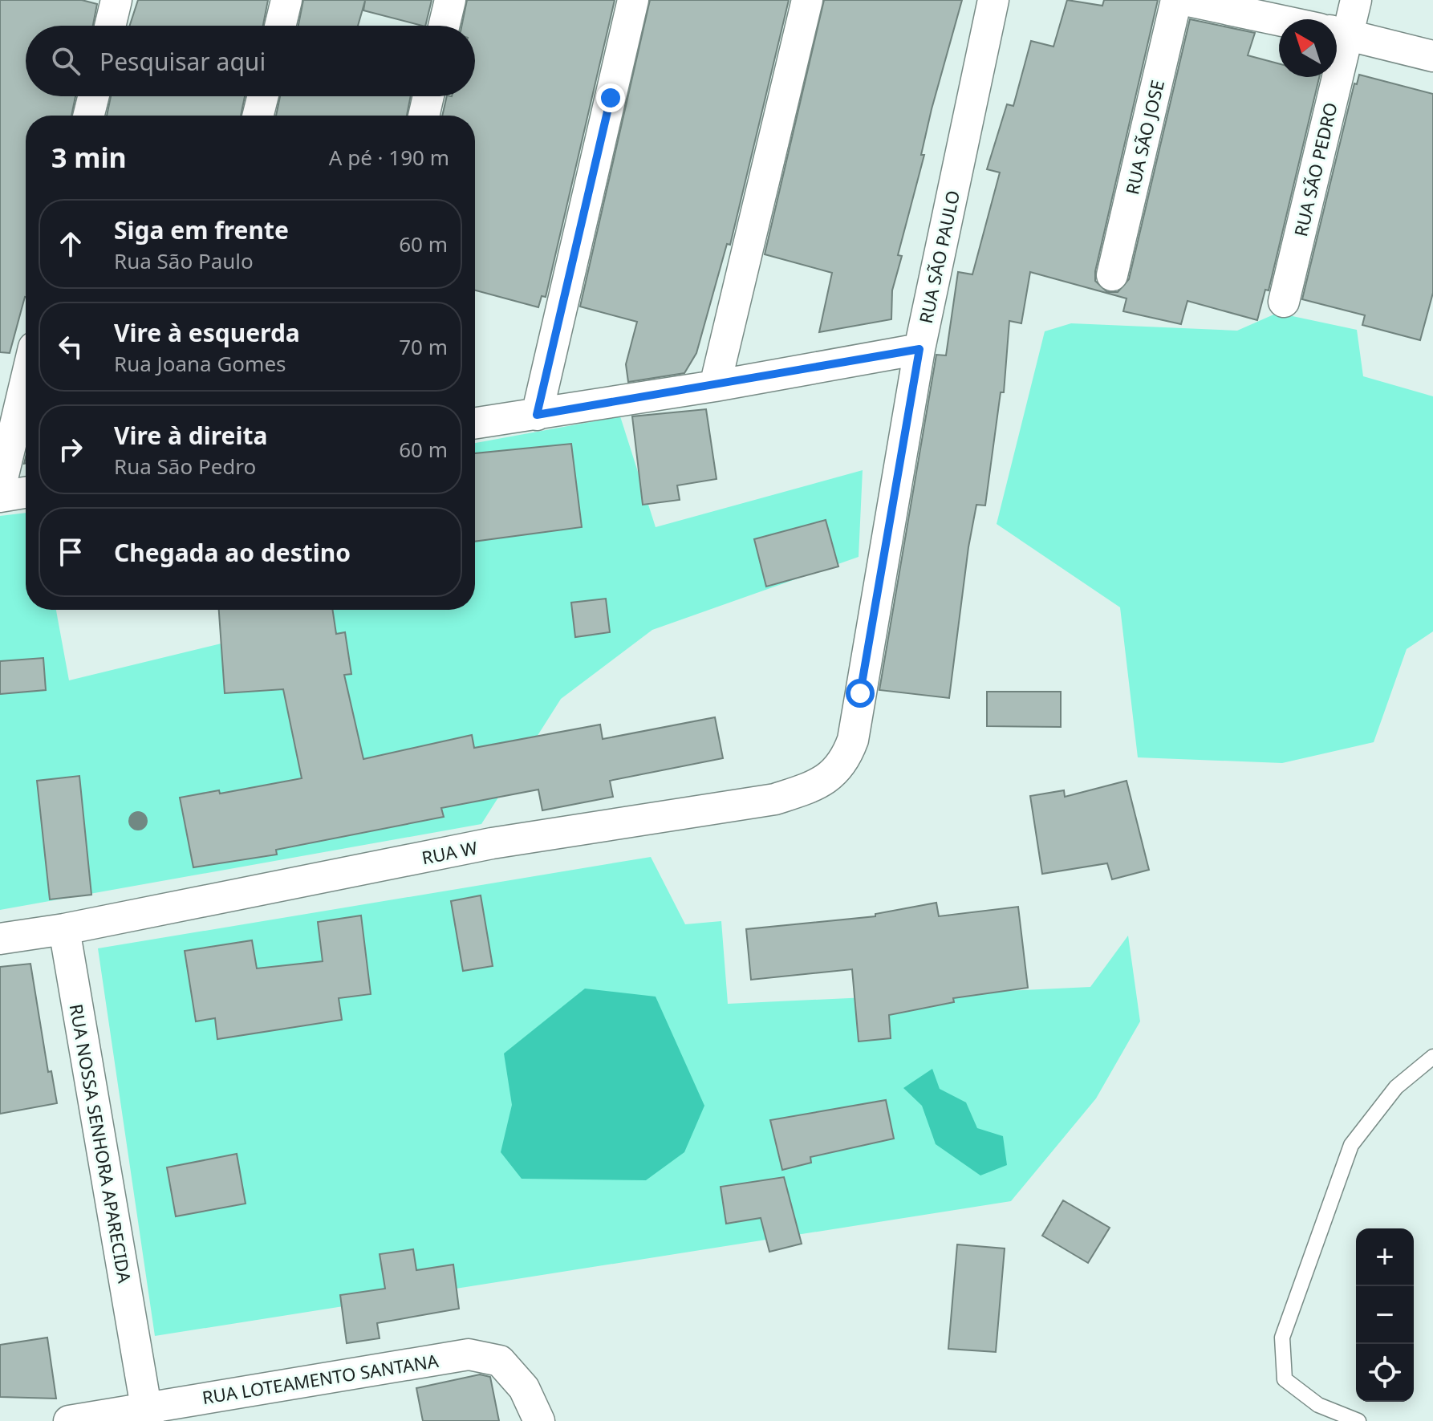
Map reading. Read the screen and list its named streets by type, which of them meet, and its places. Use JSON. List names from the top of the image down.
{
  "streets": {
    "street": [
      "RUA SÃO JOSE",
      "RUA SÃO PEDRO",
      "RUA SÃO PAULO",
      "RUA W",
      "RUA NOSSA SENHORA APARECIDA",
      "RUA LOTEAMENTO SANTANA"
    ]
  },
  "crossings": [
    ["RUA SÃO PAULO", "RUA W"],
    ["RUA W", "RUA NOSSA SENHORA APARECIDA"],
    ["RUA NOSSA SENHORA APARECIDA", "RUA LOTEAMENTO SANTANA"]
  ],
  "north": "top left",
  "page": {
    "search": "Pesquisar aqui",
    "heading": ["3 min", "A pé · 190 m"],
    "list": [
      ["Siga em frente", "Rua São Paulo", "60 m"],
      ["Vire à esquerda", "Rua Joana Gomes", "70 m"],
      ["Vire à direita", "Rua São Pedro", "60 m"],
      "Chegada ao destino"
    ],
    "map_buttons": ["+", "−"]
  }
}
